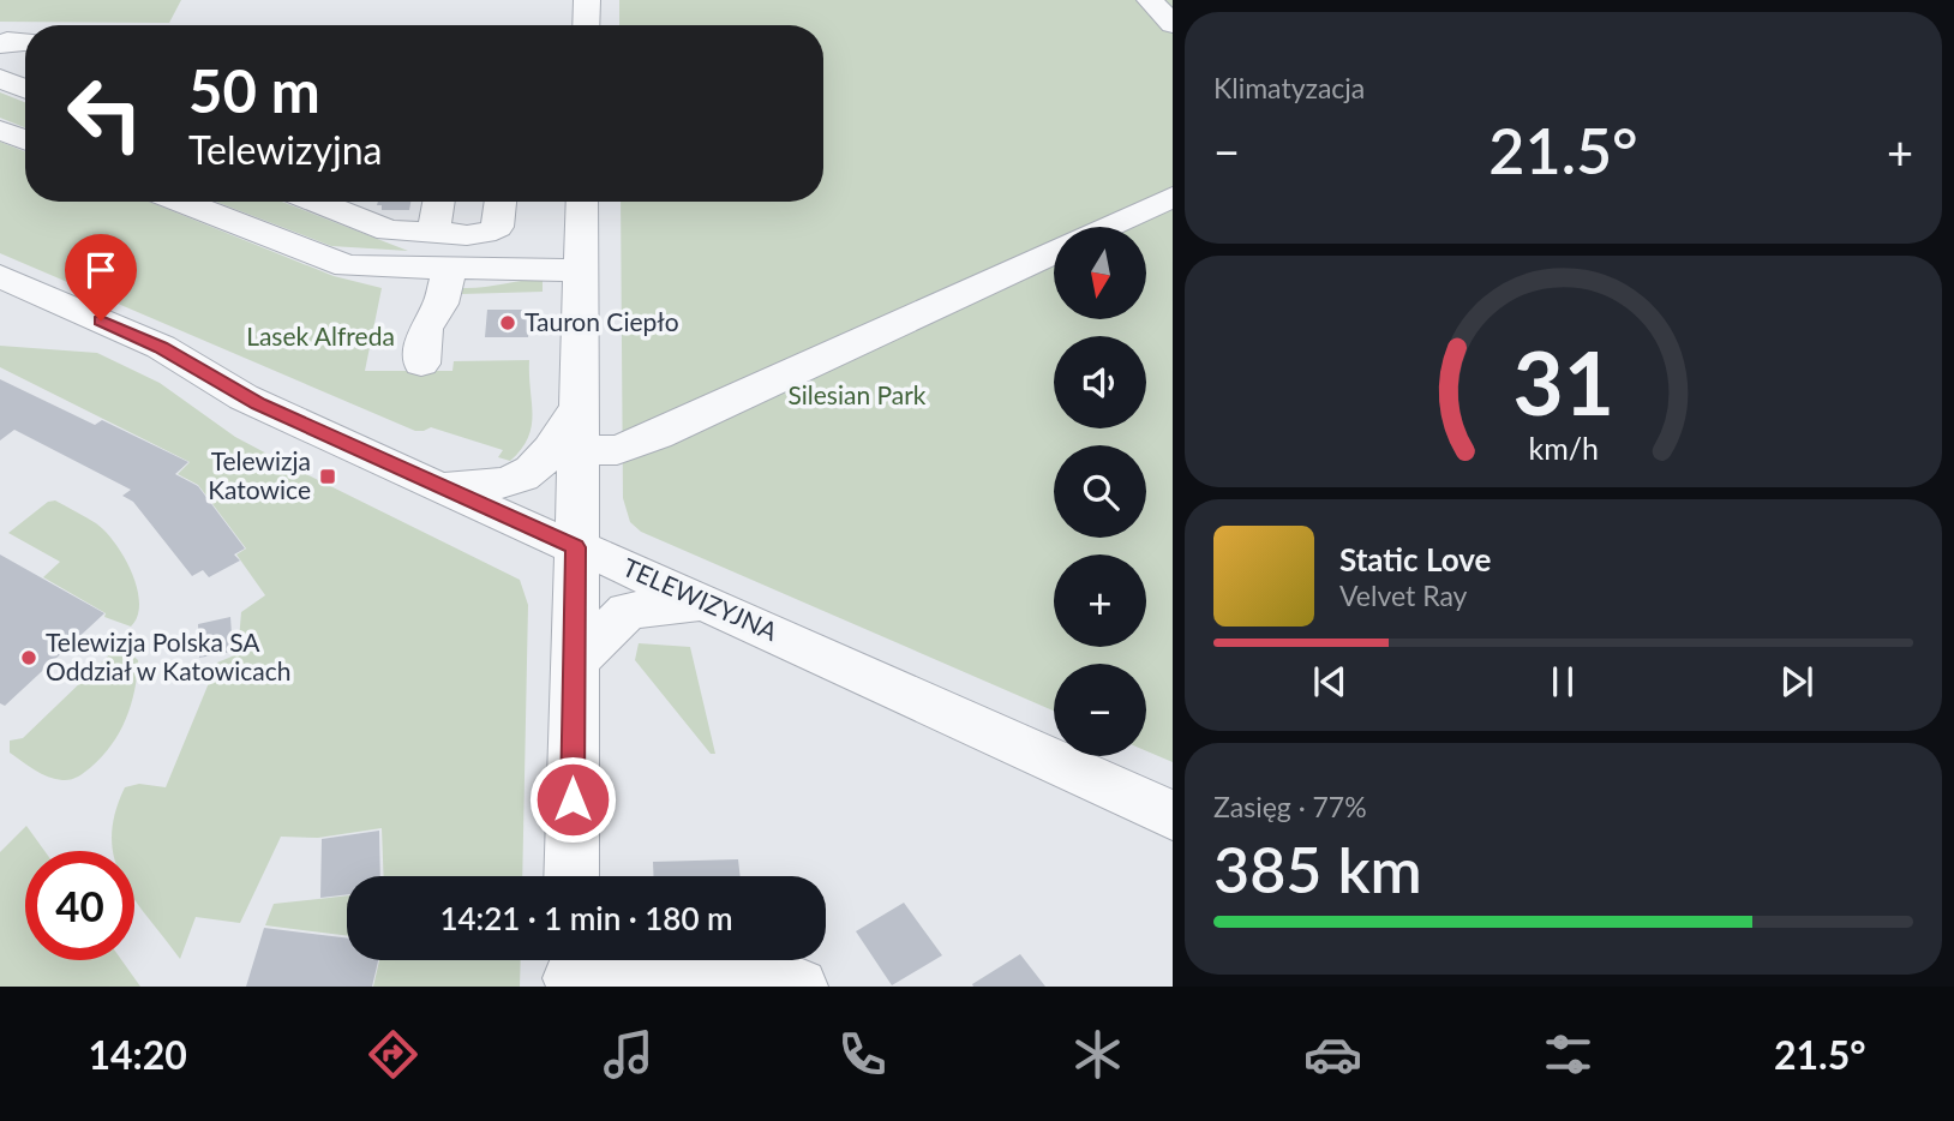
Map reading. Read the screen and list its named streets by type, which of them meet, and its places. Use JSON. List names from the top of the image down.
{
  "streets": {
    "street": ["TELEWIZYJNA"]
  },
  "parks": ["Lasek Alfreda", "Silesian Park"],
  "places": {
    "other": ["Tauron Ciepło", "Telewizja Polska SA Oddział w Katowicach"],
    "transit": ["Telewizja Katowice"]
  },
  "north": "bottom",
  "page": {
    "tile": [
      "Klimatyzacja",
      ["Zasięg · 77%", "385 km"]
    ],
    "turn": ["50 m", "Telewizyjna"],
    "heat": ["−", "21.5°", "+"],
    "map_buttons": ["+", "−"],
    "song": ["Static Love", "Velvet Ray"],
    "limit": "40",
    "trip": "14:21 · 1 min · 180 m",
    "tabs": ["14:20", "21.5°"],
    "gauge": ["31", "km/h"]
  }
}
